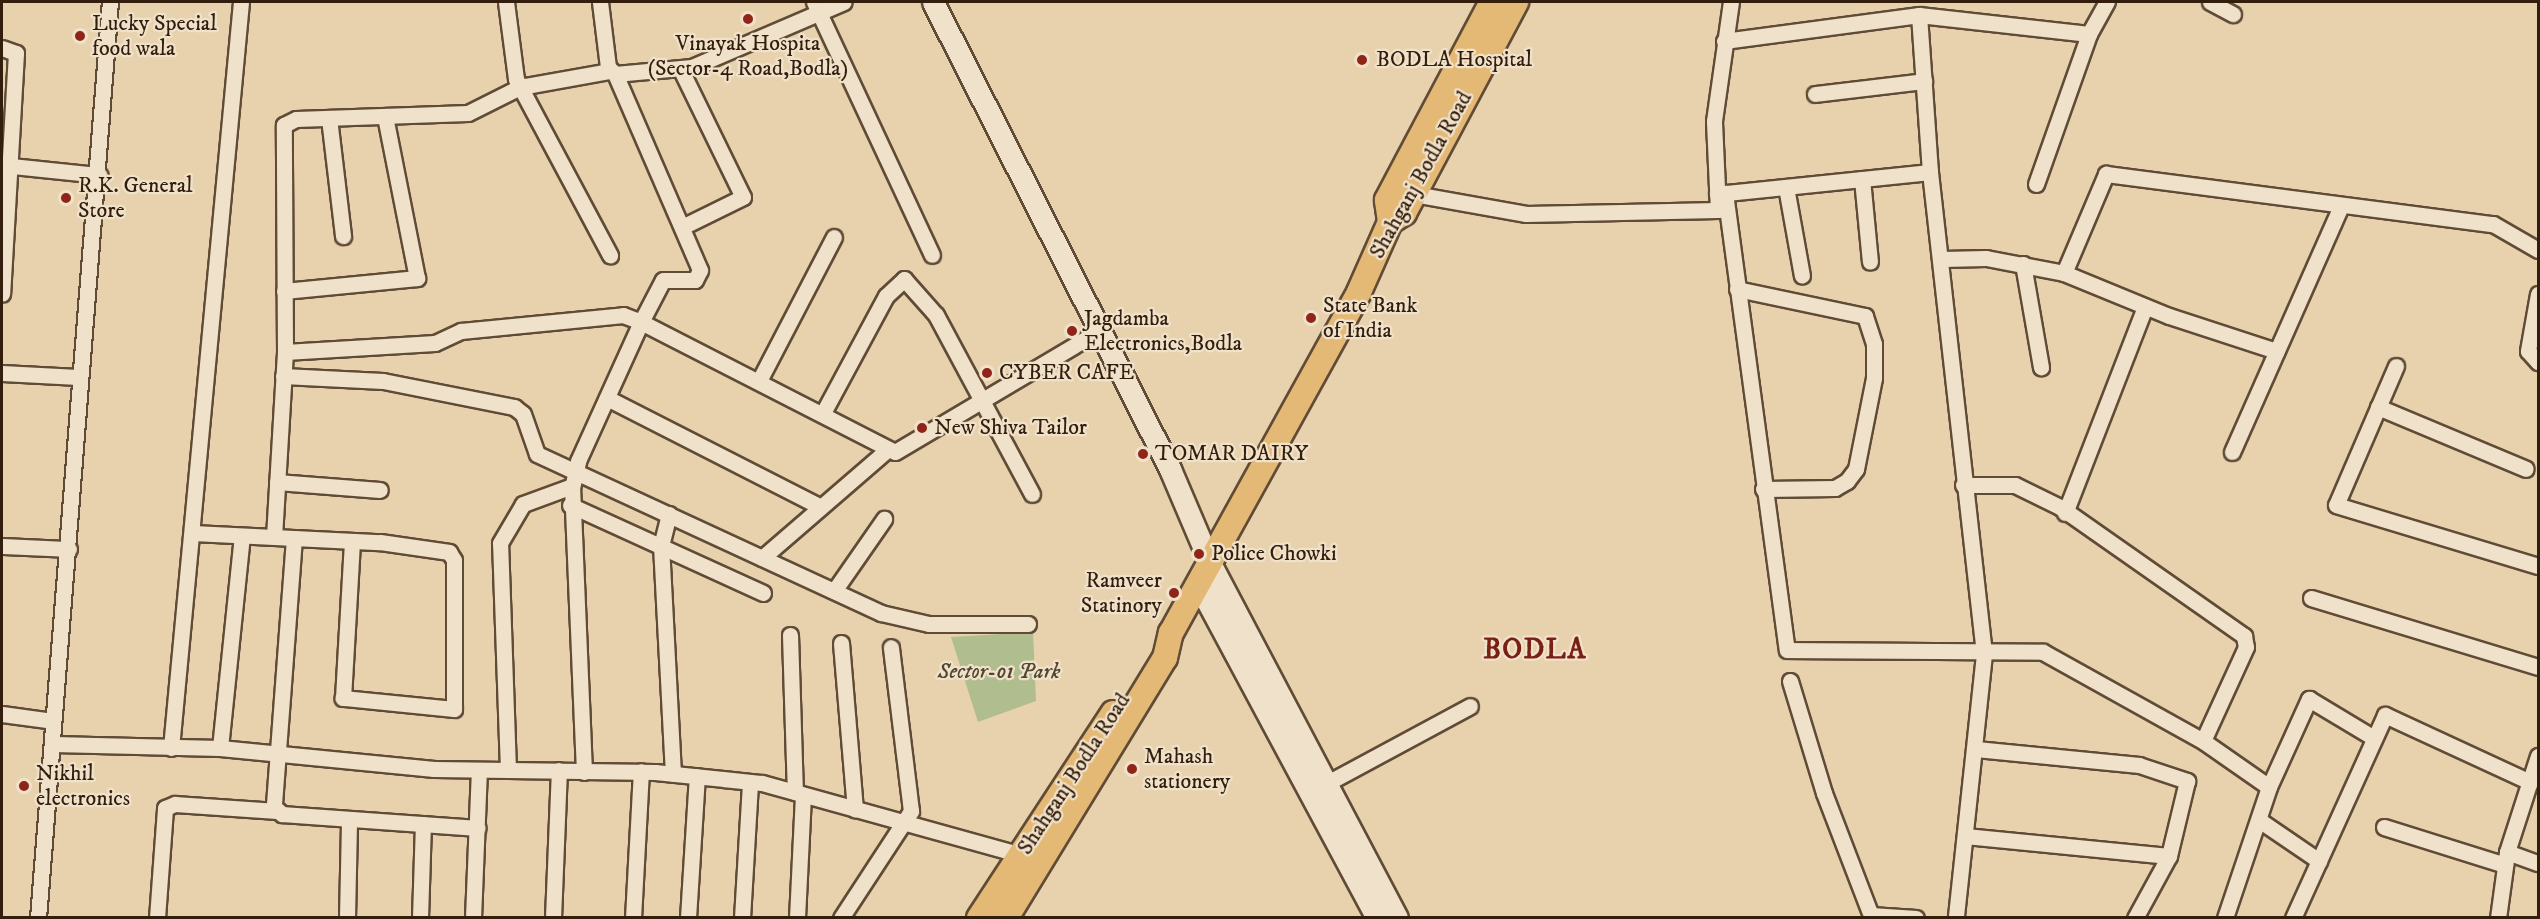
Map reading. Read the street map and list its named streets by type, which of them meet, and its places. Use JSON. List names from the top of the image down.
{
  "streets": {
    "main road": ["Shahganj Bodla Road"]
  },
  "districts": ["BODLA"],
  "parks": ["Sector-01 Park"],
  "places": [
    "Vinayak Hospita (Sector-4 Road,Bodla)",
    "Lucky Special food wala",
    "BODLA Hospital",
    "R.K. General Store",
    "State Bank of India",
    "Jagdamba Electronics,Bodla",
    "CYBER CAFE",
    "New Shiva Tailor",
    "TOMAR DAIRY",
    "Police Chowki",
    "Ramveer Statinory",
    "Mahash stationery",
    "Nikhil electronics"
  ]
}
